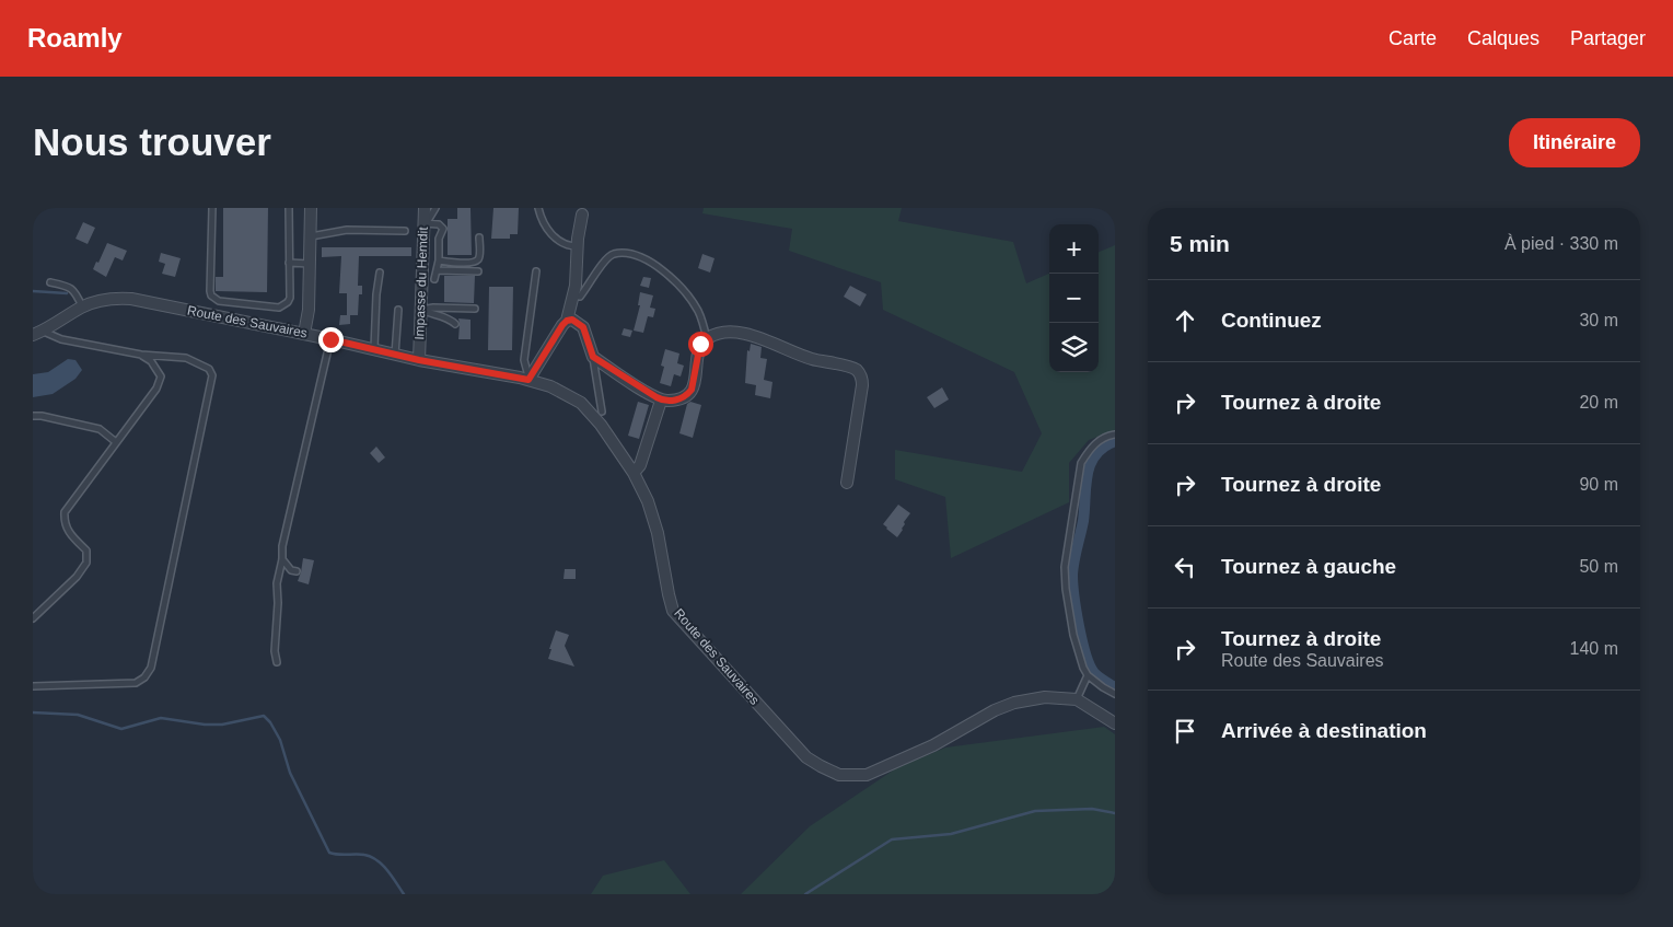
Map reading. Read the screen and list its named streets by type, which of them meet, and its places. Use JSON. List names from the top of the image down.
{
  "streets": {
    "street": ["Impasse du Hemdit", "Route des Sauvaires"]
  },
  "crossings": [
    ["Impasse du Hemdit", "Route des Sauvaires"]
  ],
  "page": {
    "header": "Roamly",
    "nav": ["Carte", "Calques", "Partager"],
    "buttons": "Itinéraire",
    "title": "Nous trouver",
    "heading": ["5 min", "À pied · 330 m"],
    "map_buttons": ["+", "−"],
    "list": [
      ["Continuez", "30 m"],
      ["Tournez à droite", "20 m"],
      ["Tournez à droite", "90 m"],
      ["Tournez à gauche", "50 m"],
      ["Tournez à droite", "Route des Sauvaires", "140 m"],
      "Arrivée à destination"
    ]
  }
}
